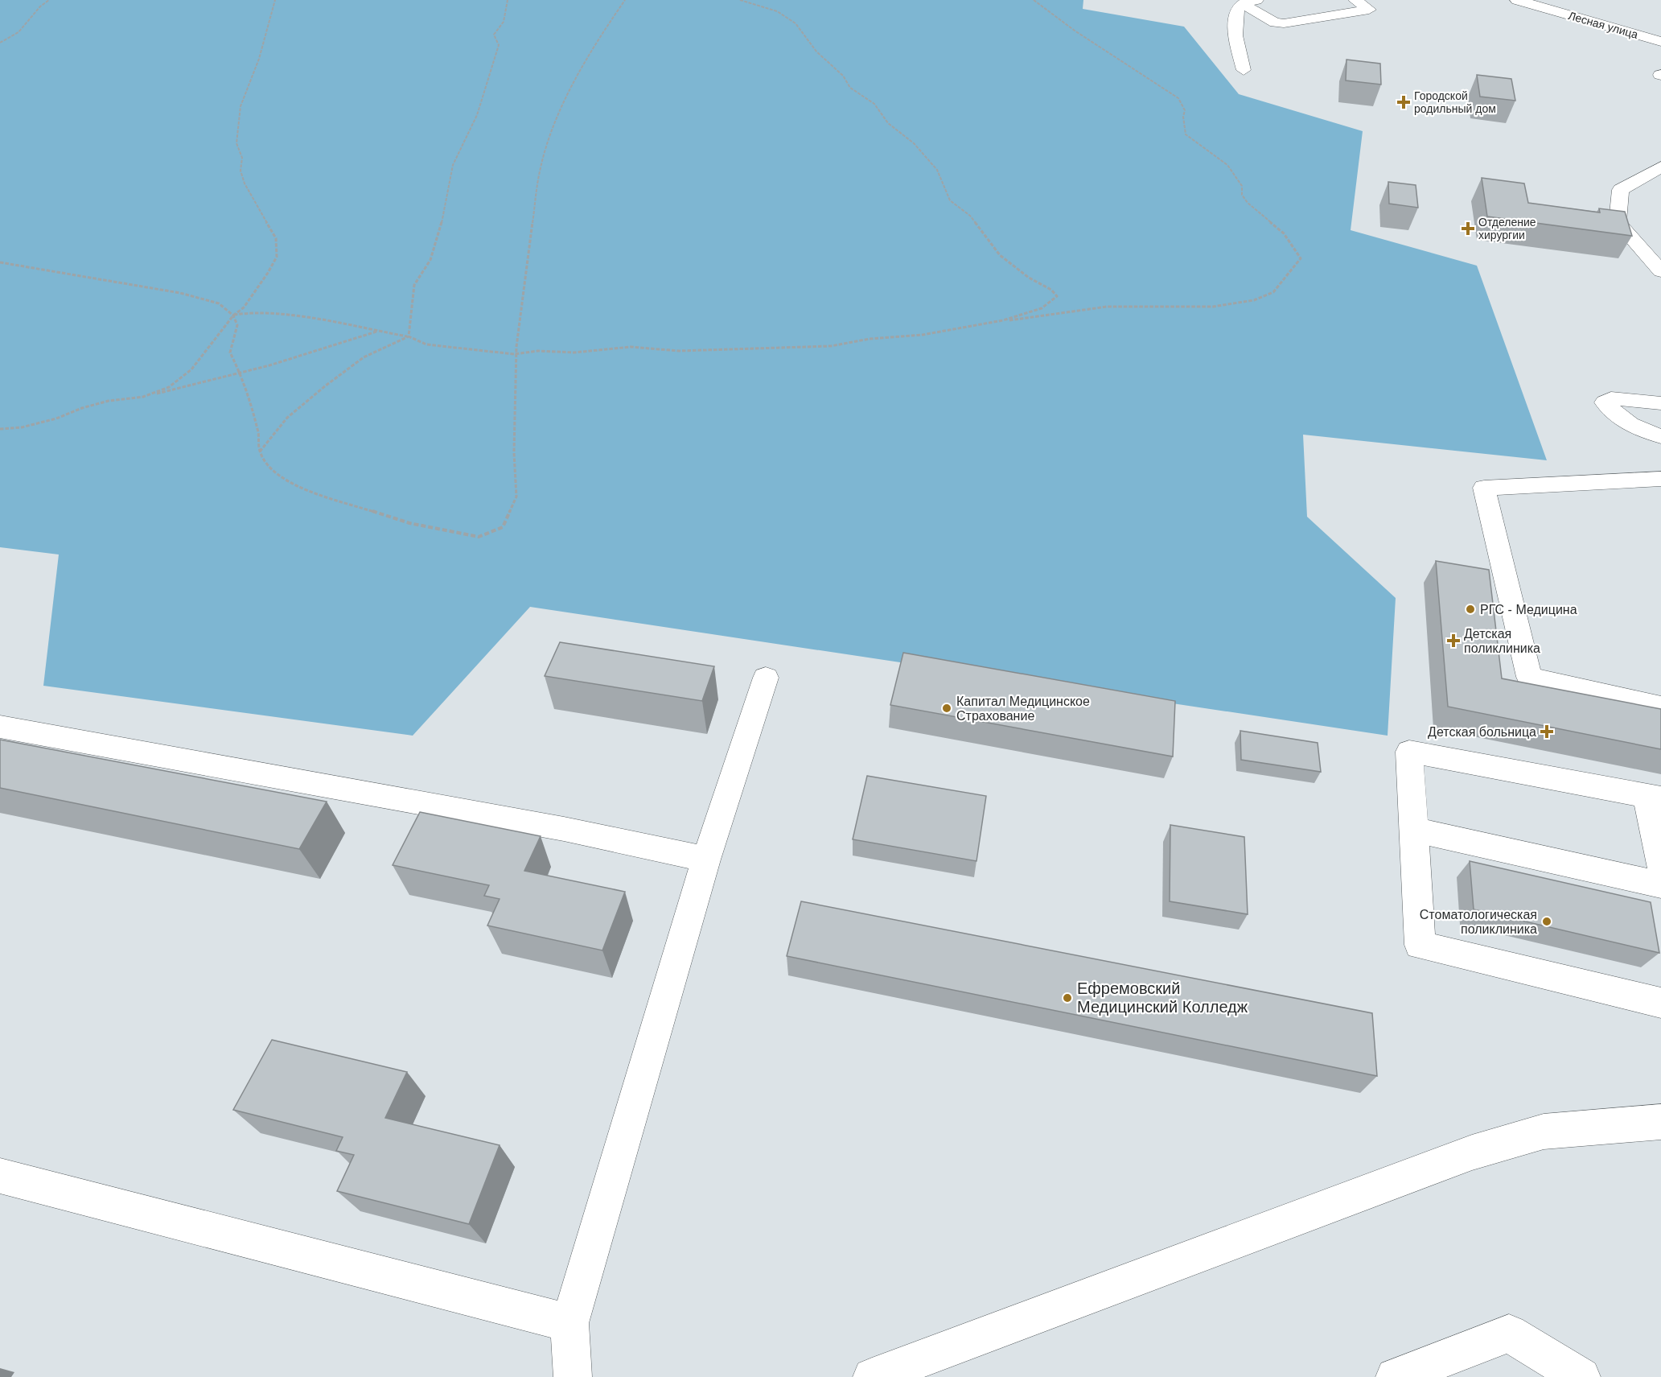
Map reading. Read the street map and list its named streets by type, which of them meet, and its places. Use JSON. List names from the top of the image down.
{
  "streets": {
    "street": ["Лесная улица"]
  },
  "places": {
    "health": [
      "Городской родильный дом",
      "Отделение хирургии",
      "Детская поликлиника",
      "Детская больница"
    ],
    "other": [
      "РГС - Медицина",
      "Капитал Медицинское Страхование",
      "Стоматологическая поликлиника",
      "Ефремовский Медицинский Колледж"
    ]
  }
}
